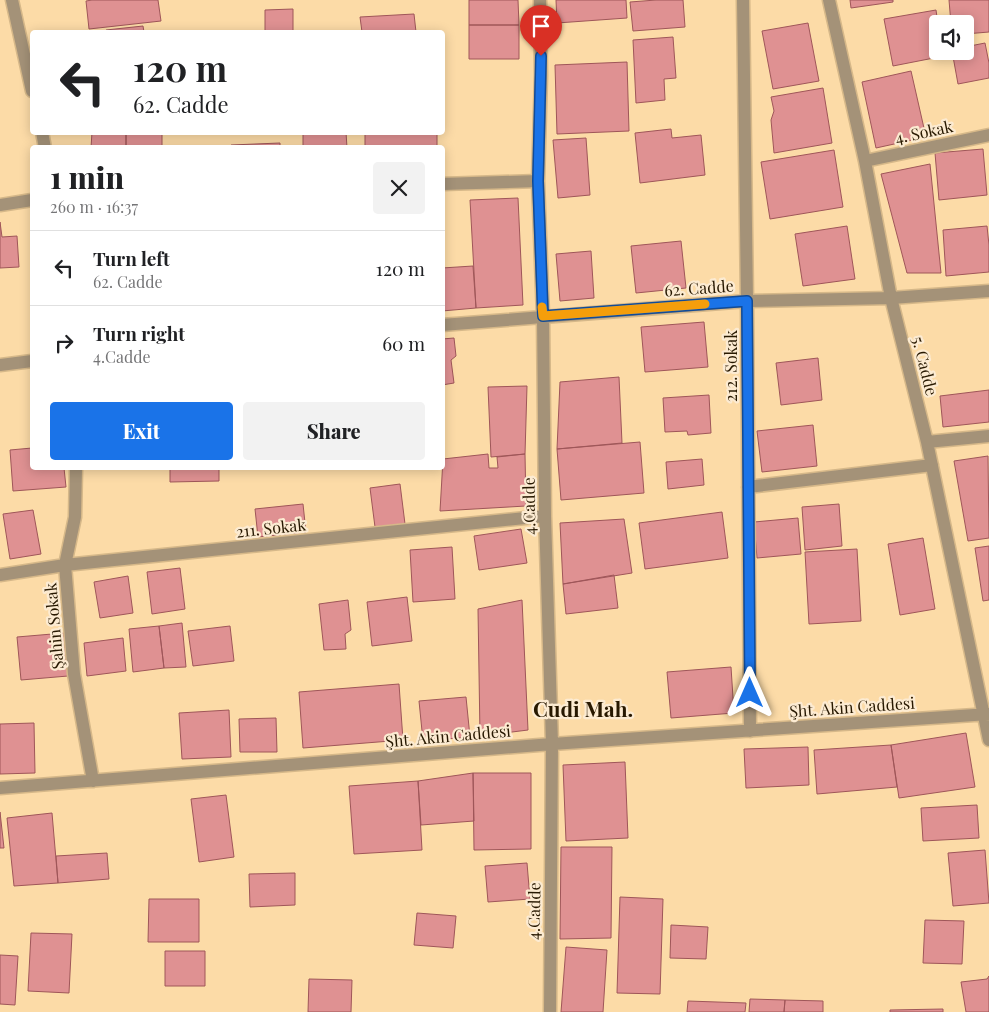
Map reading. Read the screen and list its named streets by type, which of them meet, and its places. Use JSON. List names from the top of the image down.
{
  "streets": {
    "street": [
      "4. Sokak",
      "62. Cadde",
      "212. Sokak",
      "5. Cadde",
      "4.Cadde",
      "211. Sokak",
      "Şahin Sokak",
      "Şht. Akin Caddesi"
    ]
  },
  "crossings": [
    ["4. Sokak", "5. Cadde"],
    ["62. Cadde", "212. Sokak"],
    ["62. Cadde", "5. Cadde"],
    ["62. Cadde", "4.Cadde"],
    ["212. Sokak", "Şht. Akin Caddesi"],
    ["5. Cadde", "Şht. Akin Caddesi"],
    ["4.Cadde", "211. Sokak"],
    ["4.Cadde", "Şht. Akin Caddesi"],
    ["211. Sokak", "Şahin Sokak"],
    ["Şahin Sokak", "Şht. Akin Caddesi"]
  ],
  "districts": ["Cudi Mah."],
  "page": {
    "turn": ["120 m", "62. Cadde"],
    "heading": ["1 min", "260 m · 16:37"],
    "list": [
      {
        "name": "Turn left",
        "note": "62. Cadde",
        "value": "120 m"
      },
      {
        "name": "Turn right",
        "note": "4.Cadde",
        "value": "60 m"
      }
    ],
    "buttons": ["Exit", "Share"]
  }
}
